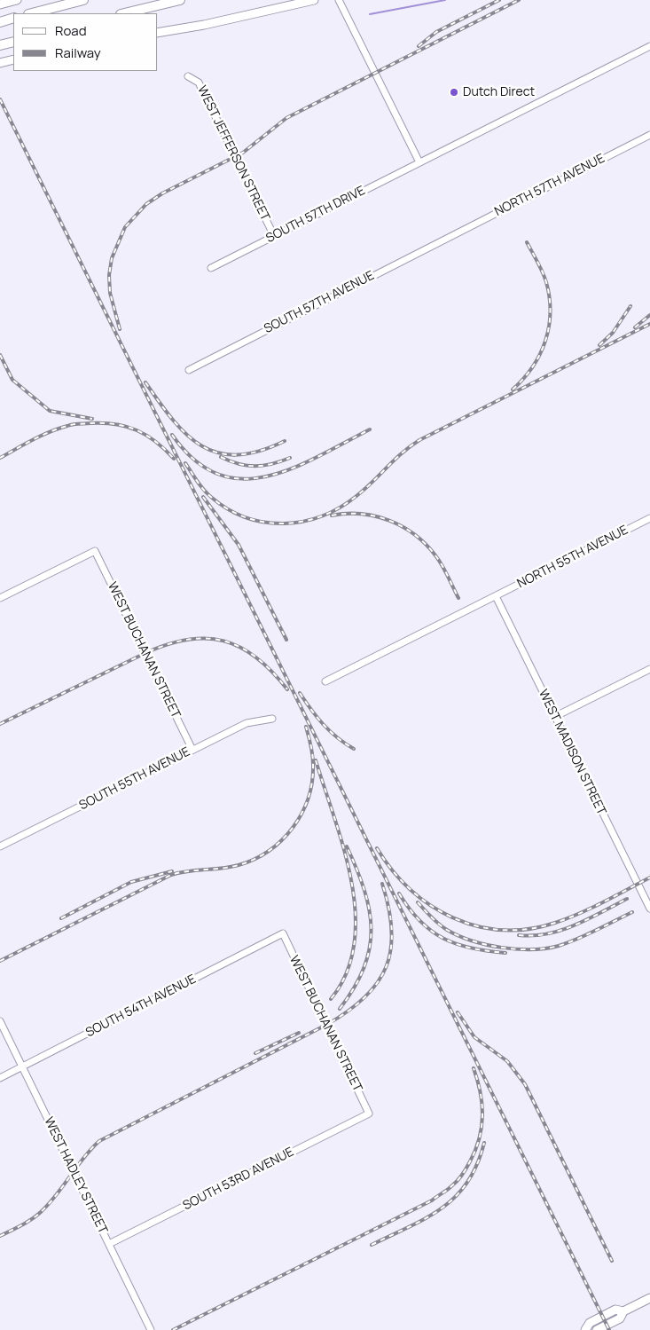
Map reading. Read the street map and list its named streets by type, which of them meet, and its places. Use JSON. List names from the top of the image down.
{
  "streets": {
    "street": [
      "WEST JEFFERSON STREET",
      "NORTH 57TH AVENUE",
      "SOUTH 57TH DRIVE",
      "SOUTH 57TH AVENUE",
      "NORTH 55TH AVENUE",
      "WEST BUCHANAN STREET",
      "WEST MADISON STREET",
      "SOUTH 55TH AVENUE",
      "SOUTH 54TH AVENUE",
      "WEST HADLEY STREET",
      "SOUTH 53RD AVENUE"
    ]
  },
  "crossings": [
    ["WEST JEFFERSON STREET", "SOUTH 57TH DRIVE"],
    ["NORTH 57TH AVENUE", "SOUTH 57TH AVENUE"],
    ["NORTH 55TH AVENUE", "WEST MADISON STREET"],
    ["WEST BUCHANAN STREET", "SOUTH 55TH AVENUE"],
    ["WEST BUCHANAN STREET", "SOUTH 54TH AVENUE"],
    ["WEST BUCHANAN STREET", "SOUTH 53RD AVENUE"],
    ["SOUTH 54TH AVENUE", "WEST HADLEY STREET"],
    ["WEST HADLEY STREET", "SOUTH 53RD AVENUE"]
  ],
  "places": ["Dutch Direct"],
  "legend": ["Road", "Railway"]
}
